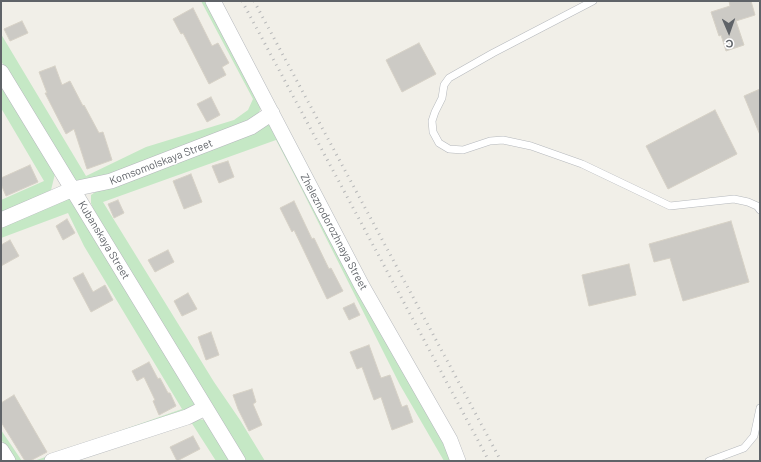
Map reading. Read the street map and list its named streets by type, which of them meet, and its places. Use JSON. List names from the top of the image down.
{
  "streets": {
    "street": ["Komsomolskaya Street", "Zheleznodorozhnaya Street", "Kubanskaya Street"]
  },
  "crossings": [
    ["Komsomolskaya Street", "Zheleznodorozhnaya Street"],
    ["Komsomolskaya Street", "Kubanskaya Street"]
  ],
  "north": "bottom"
}
